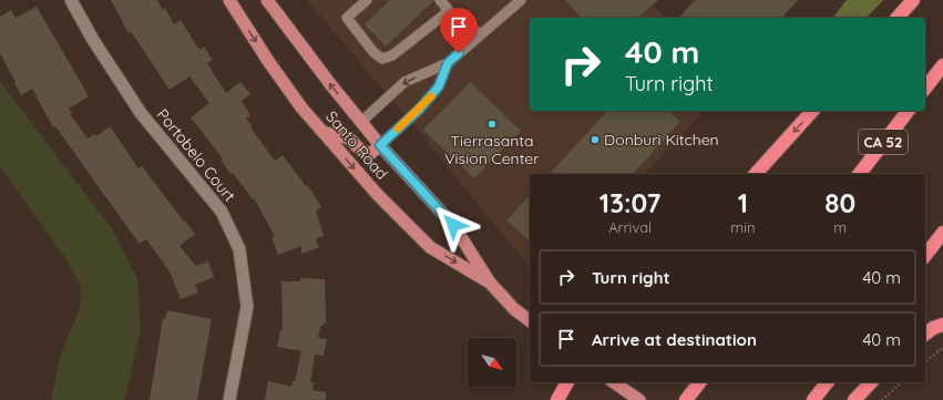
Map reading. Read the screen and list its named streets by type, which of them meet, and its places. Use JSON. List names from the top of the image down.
{
  "streets": {
    "highway": ["CA 52"],
    "main road": ["Santo Road"],
    "street": ["Portobelo Court"]
  },
  "places": ["Tierrasanta Vision Center", "Donburi Kitchen"],
  "north": "bottom right",
  "page": {
    "turn": ["40 m", "Turn right"],
    "eta": [
      "13:07",
      "Arrival",
      "1",
      "min",
      "80",
      "m"
    ],
    "list": [
      {
        "name": "Turn right",
        "value": "40 m"
      },
      {
        "name": "Arrive at destination",
        "value": "40 m"
      }
    ]
  }
}
